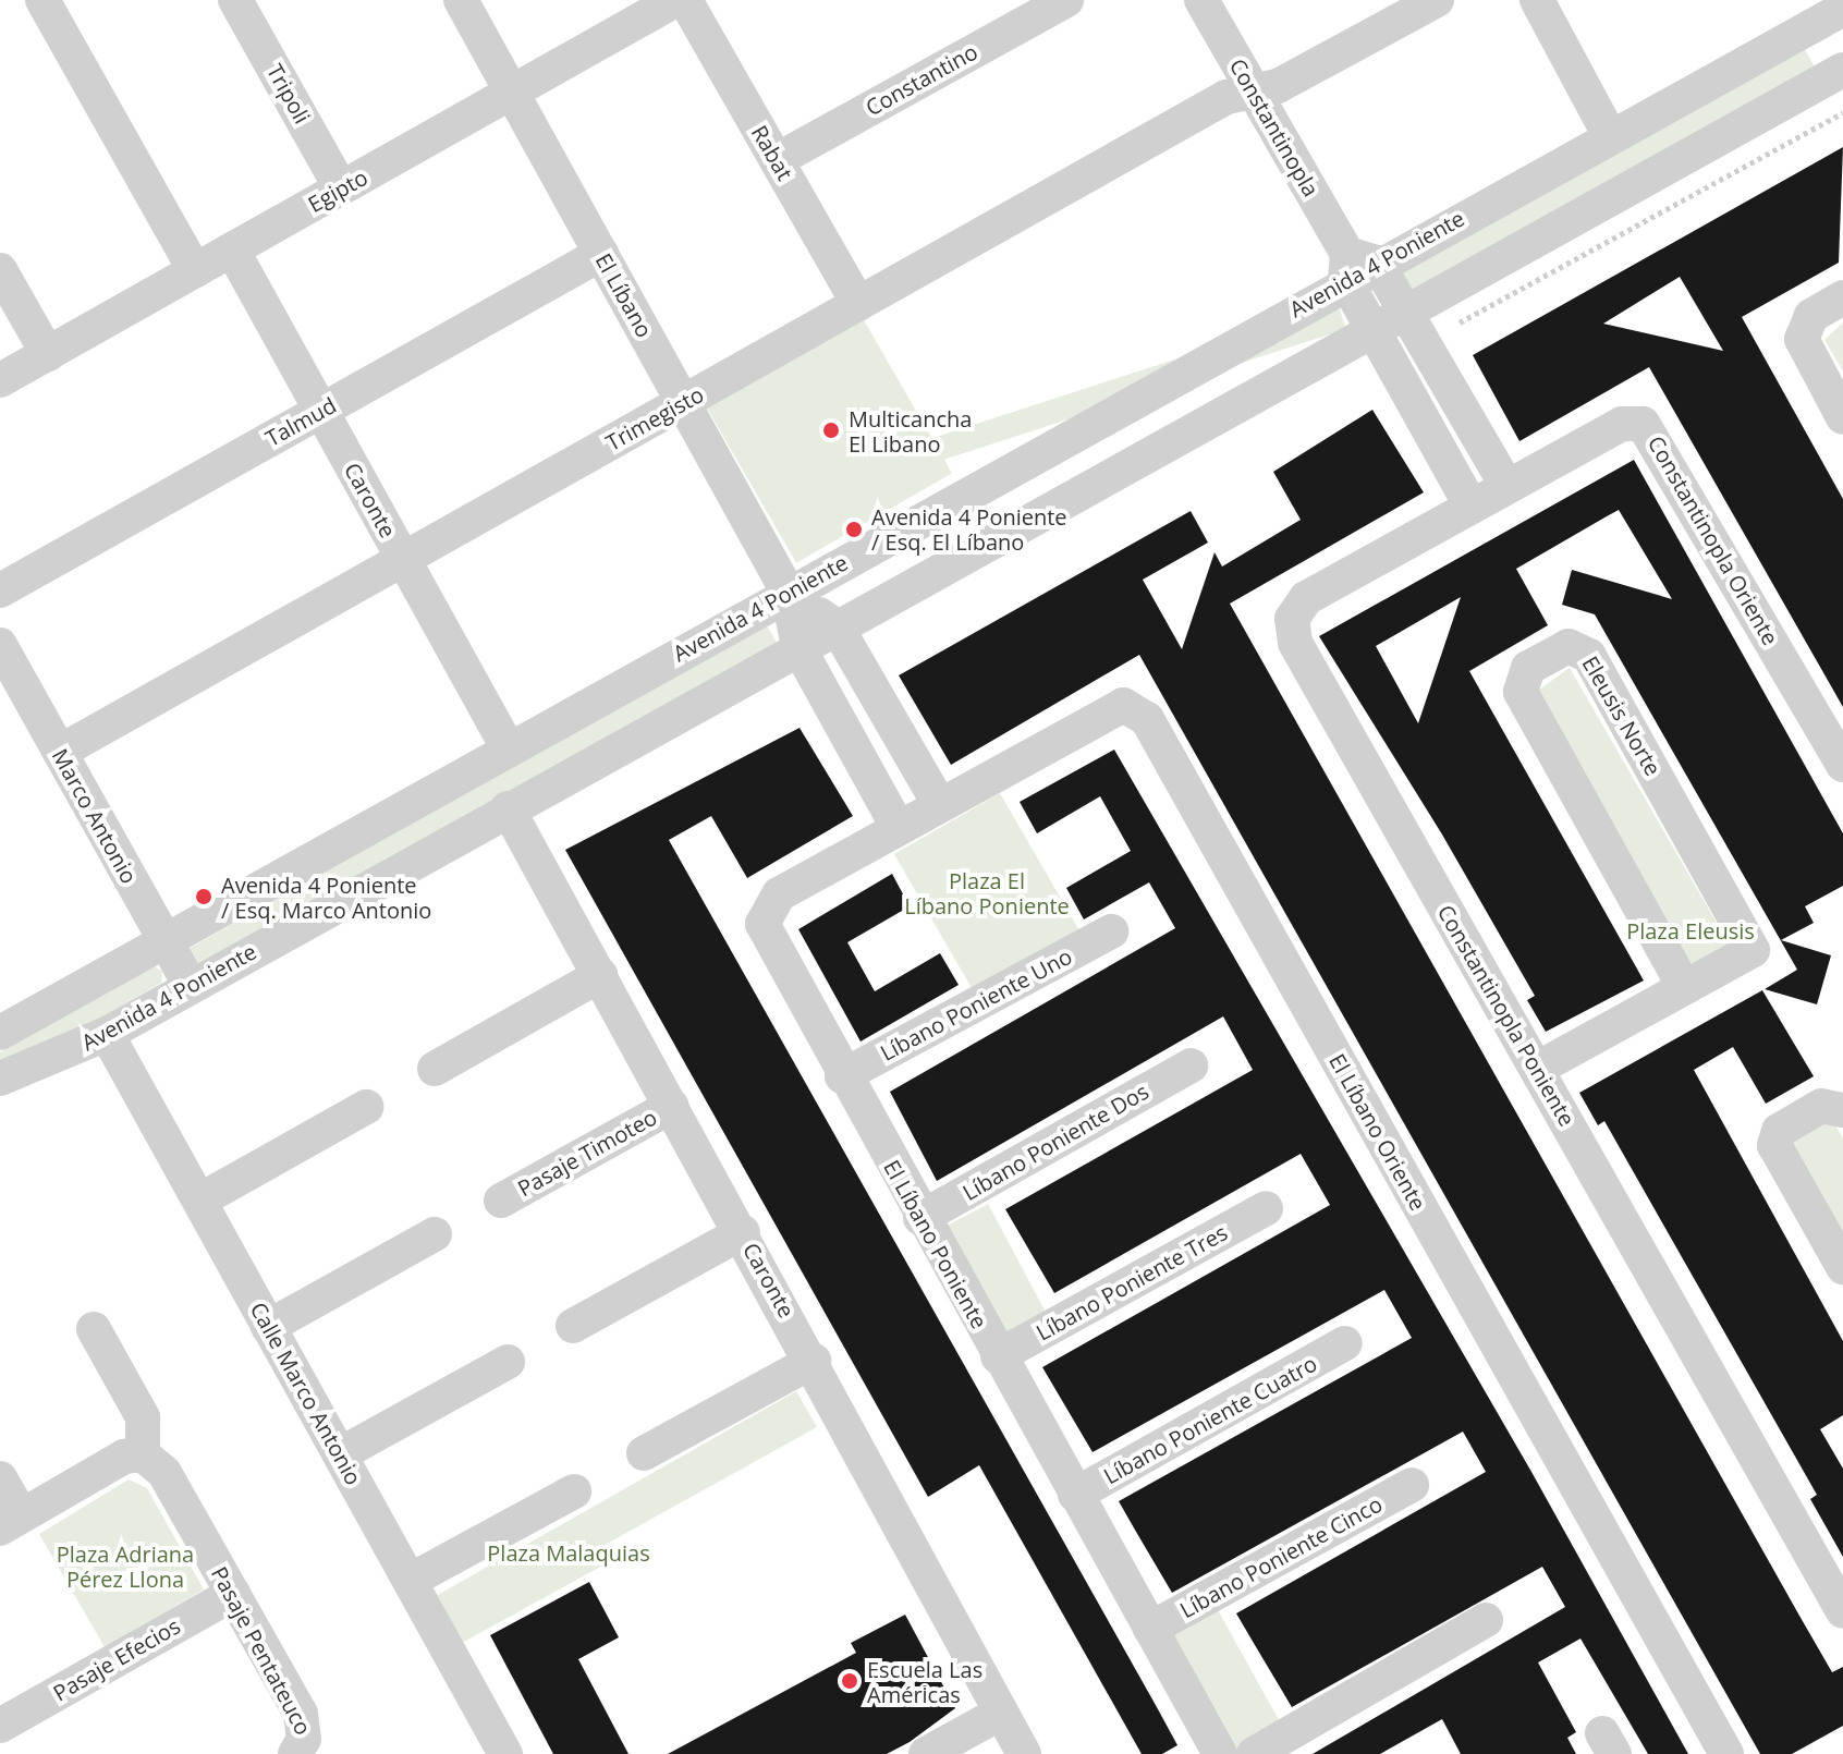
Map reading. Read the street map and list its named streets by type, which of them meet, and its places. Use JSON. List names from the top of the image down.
{
  "streets": {
    "street": [
      "Constantino",
      "Tripoli",
      "Constantinopla",
      "Rabat",
      "Egipto",
      "Avenida 4 Poniente",
      "El Líbano",
      "Trimegisto",
      "Talmud",
      "Caronte",
      "Constantinopla Oriente",
      "Eleusis Norte",
      "Marco Antonio",
      "Líbano Poniente Uno",
      "Constantinopla Poniente",
      "El Líbano Oriente",
      "Líbano Poniente Dos",
      "Pasaje Timoteo",
      "El Líbano Poniente",
      "Líbano Poniente Tres",
      "Calle Marco Antonio",
      "Líbano Poniente Cuatro",
      "Líbano Poniente Cinco",
      "Pasaje Pentateuco",
      "Pasaje Efecios"
    ]
  },
  "crossings": [
    ["Constantino", "Rabat"],
    ["Tripoli", "Egipto"],
    ["Constantinopla", "Avenida 4 Poniente"],
    ["Constantinopla", "Trimegisto"],
    ["Constantinopla", "Constantinopla Oriente"],
    ["Constantinopla", "Constantinopla Poniente"],
    ["Rabat", "Trimegisto"],
    ["Egipto", "El Líbano"],
    ["Egipto", "Caronte"],
    ["Avenida 4 Poniente", "El Líbano"],
    ["Avenida 4 Poniente", "Caronte"],
    ["Avenida 4 Poniente", "Marco Antonio"],
    ["Avenida 4 Poniente", "Calle Marco Antonio"],
    ["El Líbano", "Trimegisto"],
    ["El Líbano", "Talmud"],
    ["El Líbano", "El Líbano Oriente"],
    ["El Líbano", "El Líbano Poniente"],
    ["Trimegisto", "Caronte"],
    ["Trimegisto", "Marco Antonio"],
    ["Talmud", "Caronte"],
    ["Caronte", "Pasaje Timoteo"],
    ["Constantinopla Oriente", "Constantinopla Poniente"],
    ["Eleusis Norte", "Constantinopla Poniente"],
    ["Líbano Poniente Uno", "El Líbano Poniente"],
    ["El Líbano Oriente", "El Líbano Poniente"],
    ["Líbano Poniente Dos", "El Líbano Poniente"],
    ["El Líbano Poniente", "Líbano Poniente Tres"],
    ["El Líbano Poniente", "Líbano Poniente Cuatro"],
    ["El Líbano Poniente", "Líbano Poniente Cinco"],
    ["Pasaje Pentateuco", "Pasaje Efecios"]
  ],
  "parks": [
    "Plaza El Líbano Poniente",
    "Plaza Eleusis",
    "Plaza Malaquias",
    "Plaza Adriana Pérez Llona"
  ],
  "places": [
    "Multicancha El Libano",
    "Avenida 4 Poniente / Esq. El Líbano",
    "Avenida 4 Poniente / Esq. Marco Antonio",
    "Escuela Las Américas"
  ]
}
